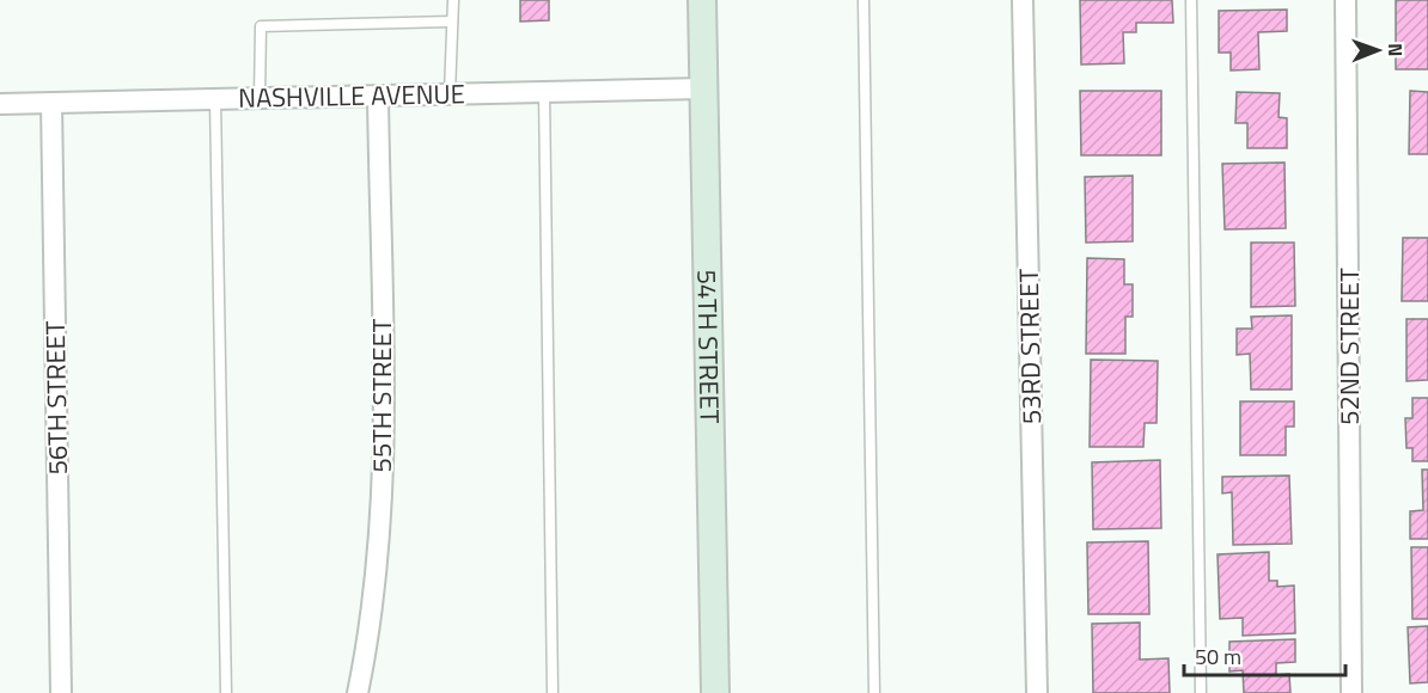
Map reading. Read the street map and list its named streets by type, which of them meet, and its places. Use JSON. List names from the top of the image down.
{
  "streets": {
    "street": [
      "NASHVILLE AVENUE",
      "54TH STREET",
      "53RD STREET",
      "52ND STREET",
      "55TH STREET",
      "56TH STREET"
    ]
  },
  "crossings": [
    ["NASHVILLE AVENUE", "54TH STREET"],
    ["NASHVILLE AVENUE", "55TH STREET"],
    ["NASHVILLE AVENUE", "56TH STREET"]
  ],
  "scale_bar": "50 m",
  "north": "right"
}
